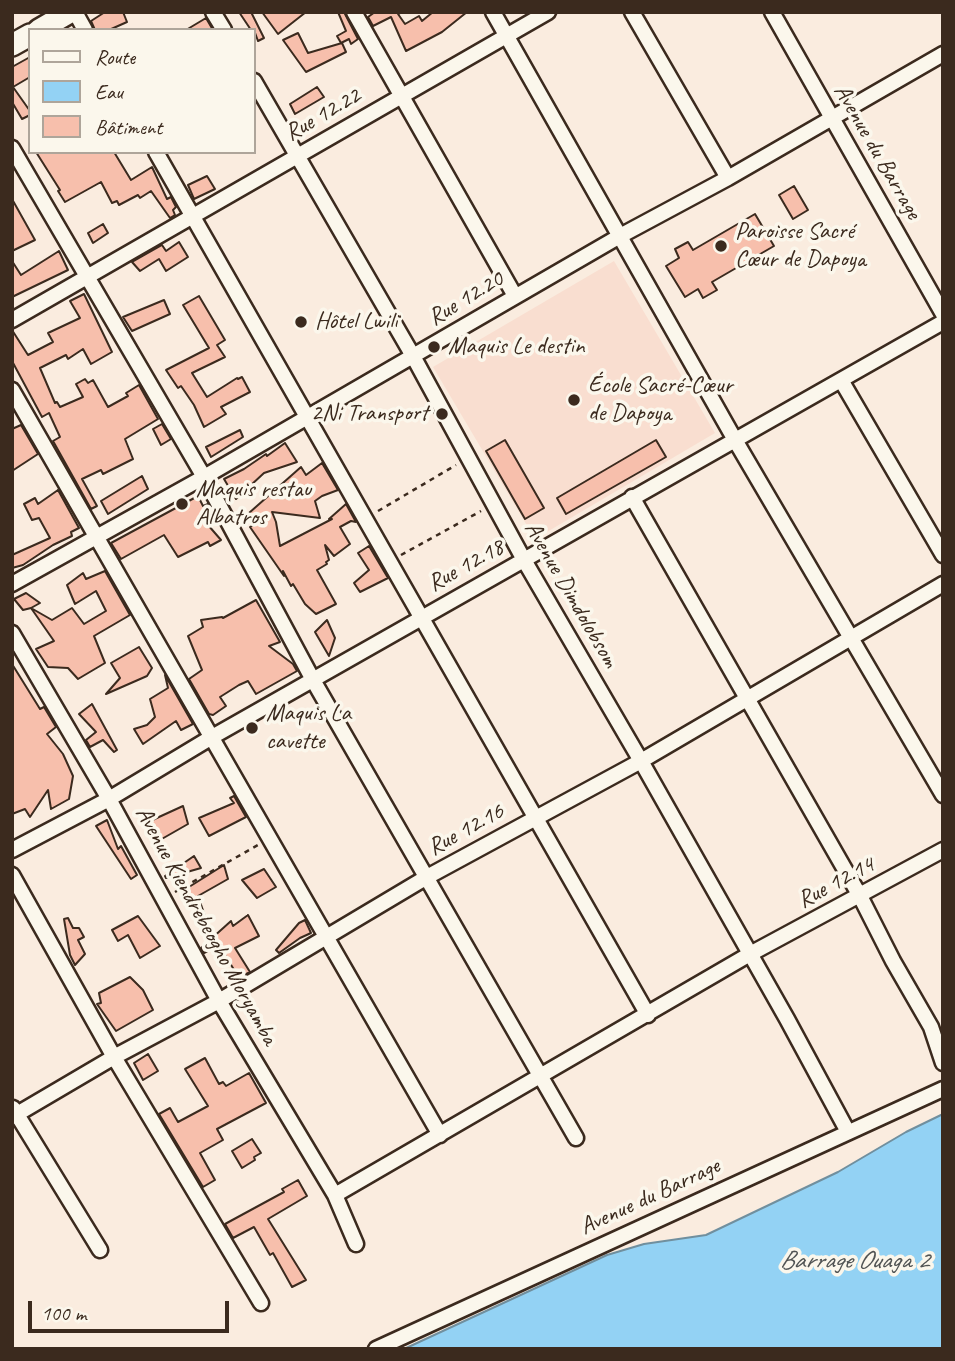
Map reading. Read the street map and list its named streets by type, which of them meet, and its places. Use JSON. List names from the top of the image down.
{
  "streets": {
    "street": [
      "Rue 12.22",
      "Avenue du Barrage",
      "Rue 12.20",
      "Rue 12.18",
      "Avenue Dimdolobsom",
      "Rue 12.16",
      "Rue 12.14",
      "Avenue Kiendrebeogho Moryamba"
    ]
  },
  "crossings": [
    ["Rue 12.22", "Avenue Dimdolobsom"],
    ["Avenue du Barrage", "Rue 12.20"],
    ["Avenue du Barrage", "Avenue Dimdolobsom"],
    ["Rue 12.20", "Avenue Dimdolobsom"],
    ["Rue 12.18", "Avenue Dimdolobsom"],
    ["Rue 12.18", "Avenue Kiendrebeogho Moryamba"],
    ["Avenue Dimdolobsom", "Rue 12.16"],
    ["Avenue Dimdolobsom", "Rue 12.14"],
    ["Rue 12.16", "Avenue Kiendrebeogho Moryamba"],
    ["Rue 12.14", "Avenue Kiendrebeogho Moryamba"]
  ],
  "water": ["Barrage Ouaga 2"],
  "places": [
    "Paroisse Sacré Cœur de Dapoya",
    "Hôtel Lwili",
    "Maquis Le destin",
    "École Sacré-Cœur de Dapoya",
    "2Ni Transport",
    "Maquis restau Albatros",
    "Maquis La cavette"
  ],
  "legend": ["Route", "Eau", "Bâtiment"],
  "scale_bar": "100 m"
}
